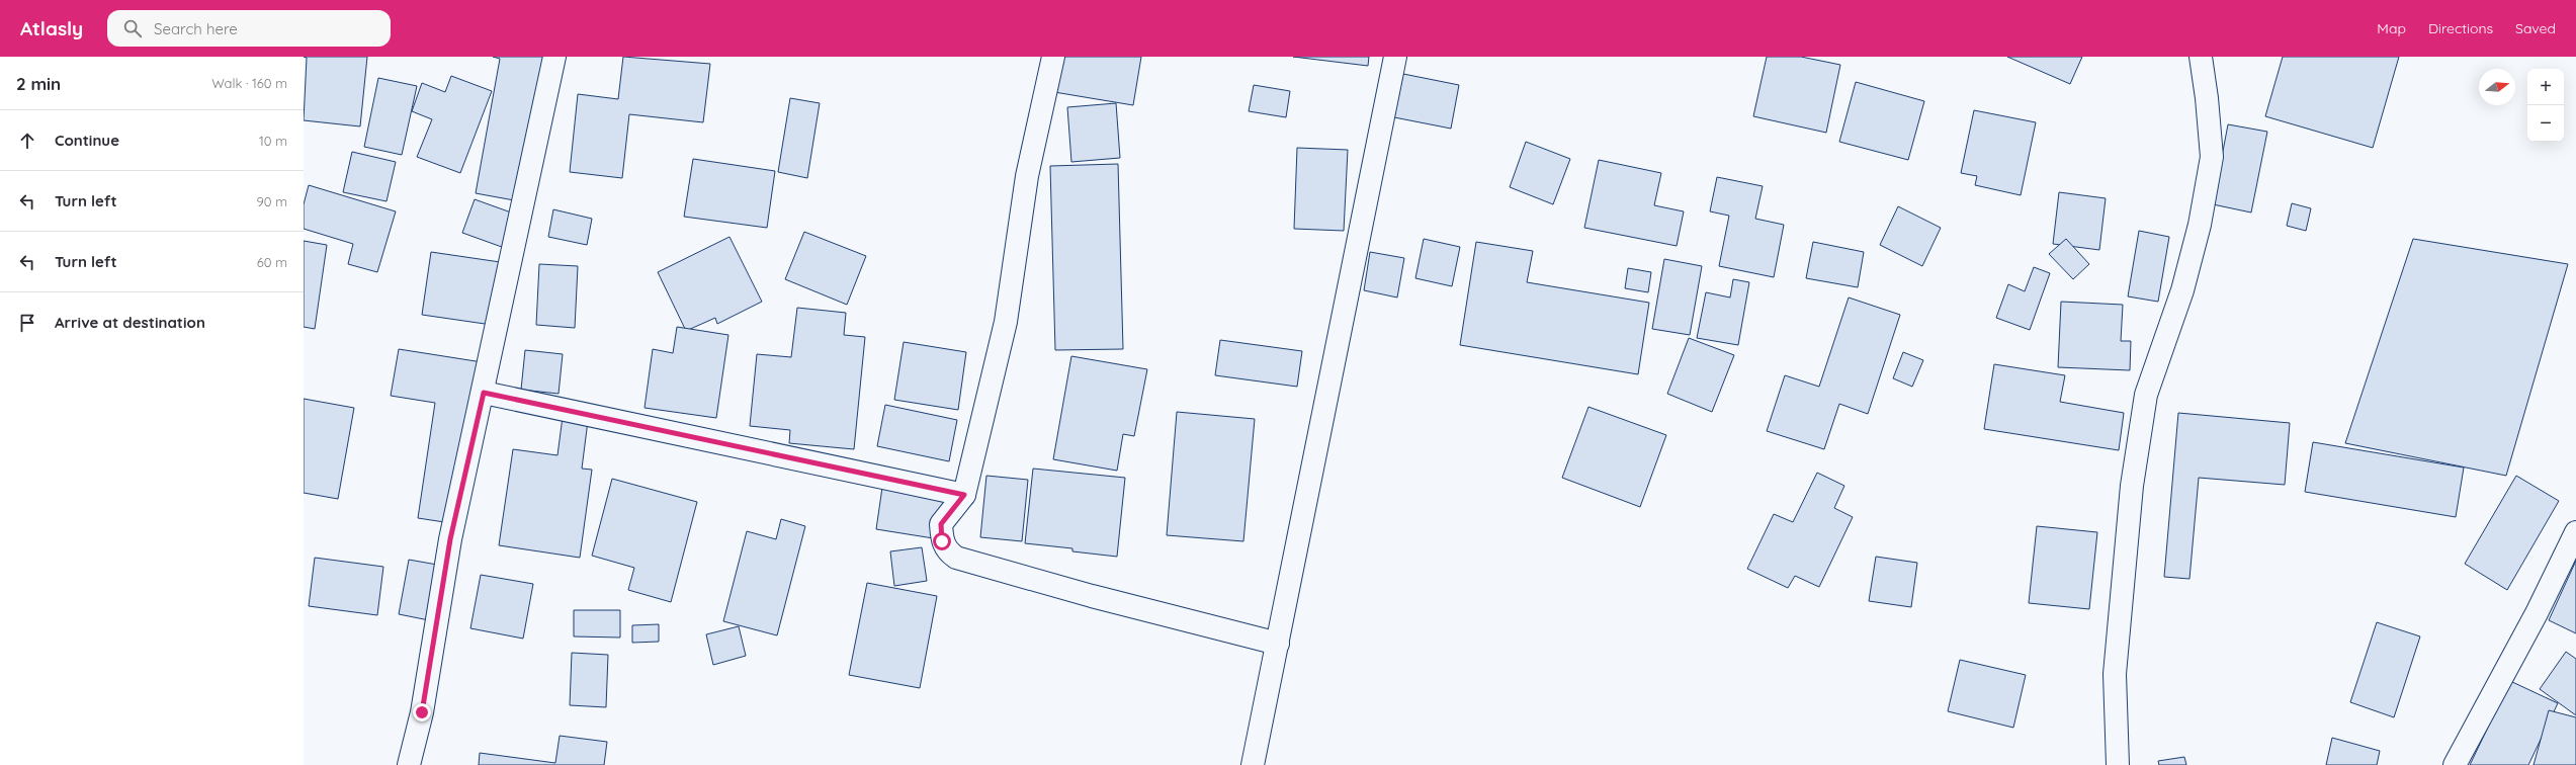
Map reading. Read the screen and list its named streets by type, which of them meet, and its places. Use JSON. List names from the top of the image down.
{
  "north": "right",
  "page": {
    "header": "Atlasly",
    "search": "Search here",
    "nav": ["Map", "Directions", "Saved"],
    "heading": ["2 min", "Walk · 160 m"],
    "map_buttons": ["+", "−"],
    "list": [
      ["Continue", "10 m"],
      ["Turn left", "90 m"],
      ["Turn left", "60 m"],
      "Arrive at destination"
    ]
  }
}
